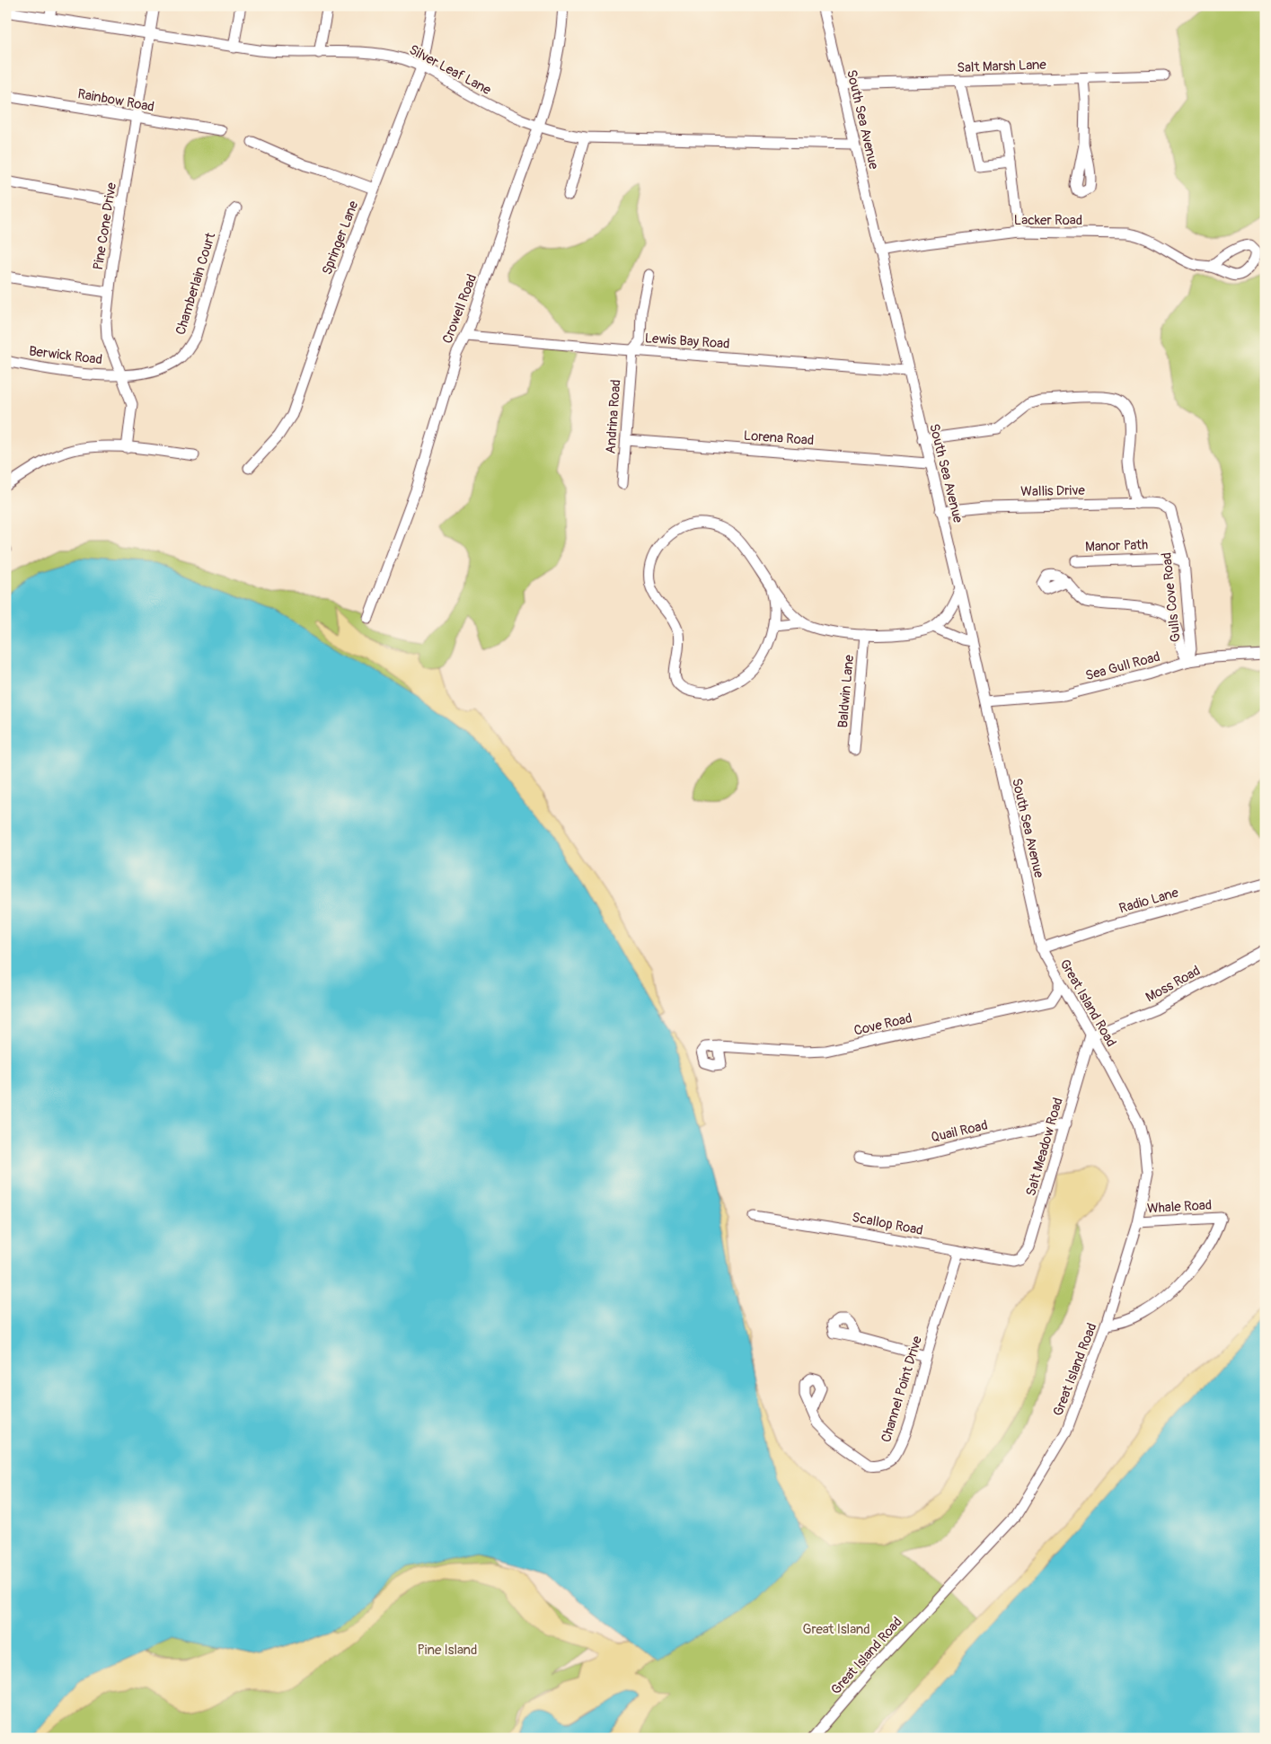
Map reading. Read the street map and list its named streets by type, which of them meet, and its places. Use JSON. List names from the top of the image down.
{
  "streets": {
    "street": [
      "Salt Marsh Lane",
      "Silver Leaf Lane",
      "Rainbow Road",
      "South Sea Avenue",
      "Lacker Road",
      "Pine Cone Drive",
      "Springer Lane",
      "Chamberlain Court",
      "Crowell Road",
      "Lewis Bay Road",
      "Berwick Road",
      "Andrina Road",
      "Lorena Road",
      "Wallis Drive",
      "Manor Path",
      "Gulls Cove Road",
      "Sea Gull Road",
      "Baldwin Lane",
      "Radio Lane",
      "Moss Road",
      "Great Island Road",
      "Cove Road",
      "Quail Road",
      "Salt Meadow Road",
      "Whale Road",
      "Scallop Road",
      "Channel Point Drive"
    ]
  },
  "crossings": [
    ["Salt Marsh Lane", "South Sea Avenue"],
    ["Silver Leaf Lane", "South Sea Avenue"],
    ["Silver Leaf Lane", "Pine Cone Drive"],
    ["Silver Leaf Lane", "Springer Lane"],
    ["Silver Leaf Lane", "Crowell Road"],
    ["Rainbow Road", "Pine Cone Drive"],
    ["South Sea Avenue", "Lacker Road"],
    ["South Sea Avenue", "Lewis Bay Road"],
    ["South Sea Avenue", "Lorena Road"],
    ["South Sea Avenue", "Wallis Drive"],
    ["South Sea Avenue", "Sea Gull Road"],
    ["South Sea Avenue", "Radio Lane"],
    ["South Sea Avenue", "Great Island Road"],
    ["Pine Cone Drive", "Chamberlain Court"],
    ["Pine Cone Drive", "Berwick Road"],
    ["Chamberlain Court", "Berwick Road"],
    ["Crowell Road", "Lewis Bay Road"],
    ["Lewis Bay Road", "Andrina Road"],
    ["Andrina Road", "Lorena Road"],
    ["Wallis Drive", "Gulls Cove Road"],
    ["Manor Path", "Gulls Cove Road"],
    ["Gulls Cove Road", "Sea Gull Road"],
    ["Radio Lane", "Great Island Road"],
    ["Moss Road", "Great Island Road"],
    ["Moss Road", "Salt Meadow Road"],
    ["Great Island Road", "Cove Road"],
    ["Great Island Road", "Salt Meadow Road"],
    ["Great Island Road", "Whale Road"],
    ["Quail Road", "Salt Meadow Road"],
    ["Salt Meadow Road", "Scallop Road"],
    ["Scallop Road", "Channel Point Drive"]
  ],
  "parks": ["Great Island", "Pine Island"]
}
